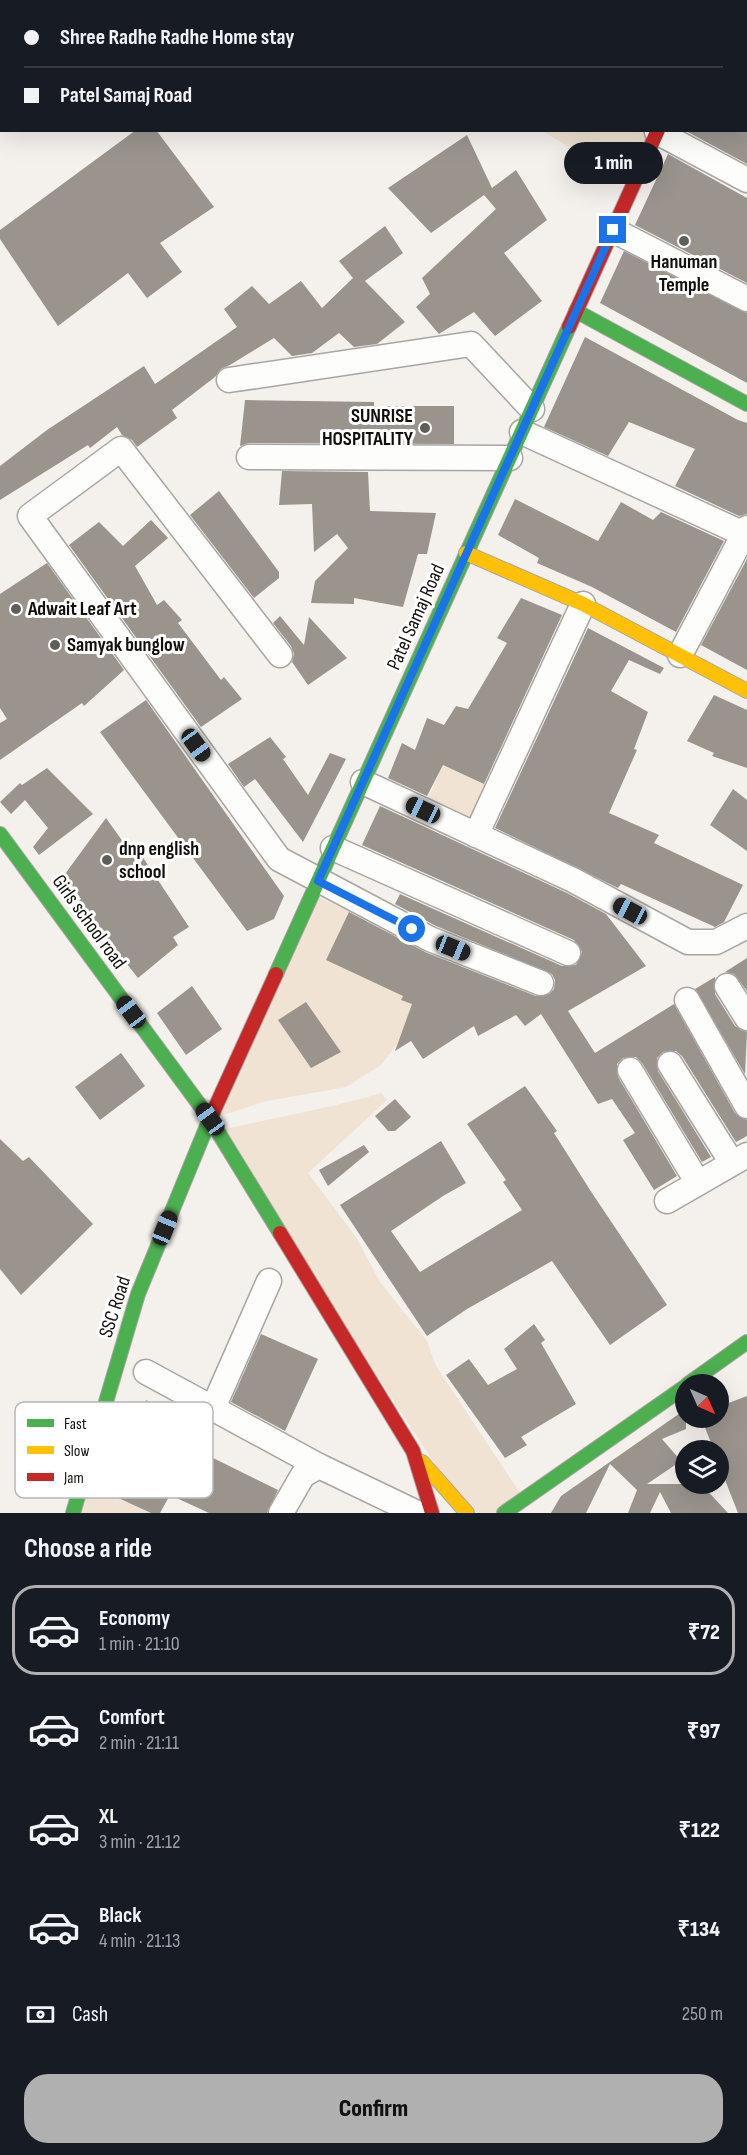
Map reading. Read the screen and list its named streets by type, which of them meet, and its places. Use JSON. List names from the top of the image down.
{
  "streets": {
    "street": ["Patel Samaj Road", "Girls school road", "SSC Road"]
  },
  "crossings": [
    ["Patel Samaj Road", "Girls school road"],
    ["Patel Samaj Road", "SSC Road"],
    ["Girls school road", "SSC Road"]
  ],
  "places": [
    "Hanuman Temple",
    "SUNRISE HOSPITALITY",
    "Adwait Leaf Art",
    "Samyak bunglow",
    "dnp english school"
  ],
  "legend": ["Fast", "Slow", "Jam"],
  "north": "bottom right",
  "page": {
    "banner": ["Shree Radhe Radhe Home stay", "Patel Samaj Road"],
    "bubble": "1 min",
    "heading": "Choose a ride",
    "list": [
      {
        "name": "Economy",
        "note": "1 min · 21:10",
        "value": "₹72"
      },
      {
        "name": "Comfort",
        "note": "2 min · 21:11",
        "value": "₹97"
      },
      {
        "name": "XL",
        "note": "3 min · 21:12",
        "value": "₹122"
      },
      {
        "name": "Black",
        "note": "4 min · 21:13",
        "value": "₹134"
      }
    ],
    "pay": ["Cash", "250 m"],
    "buttons": "Confirm"
  }
}
